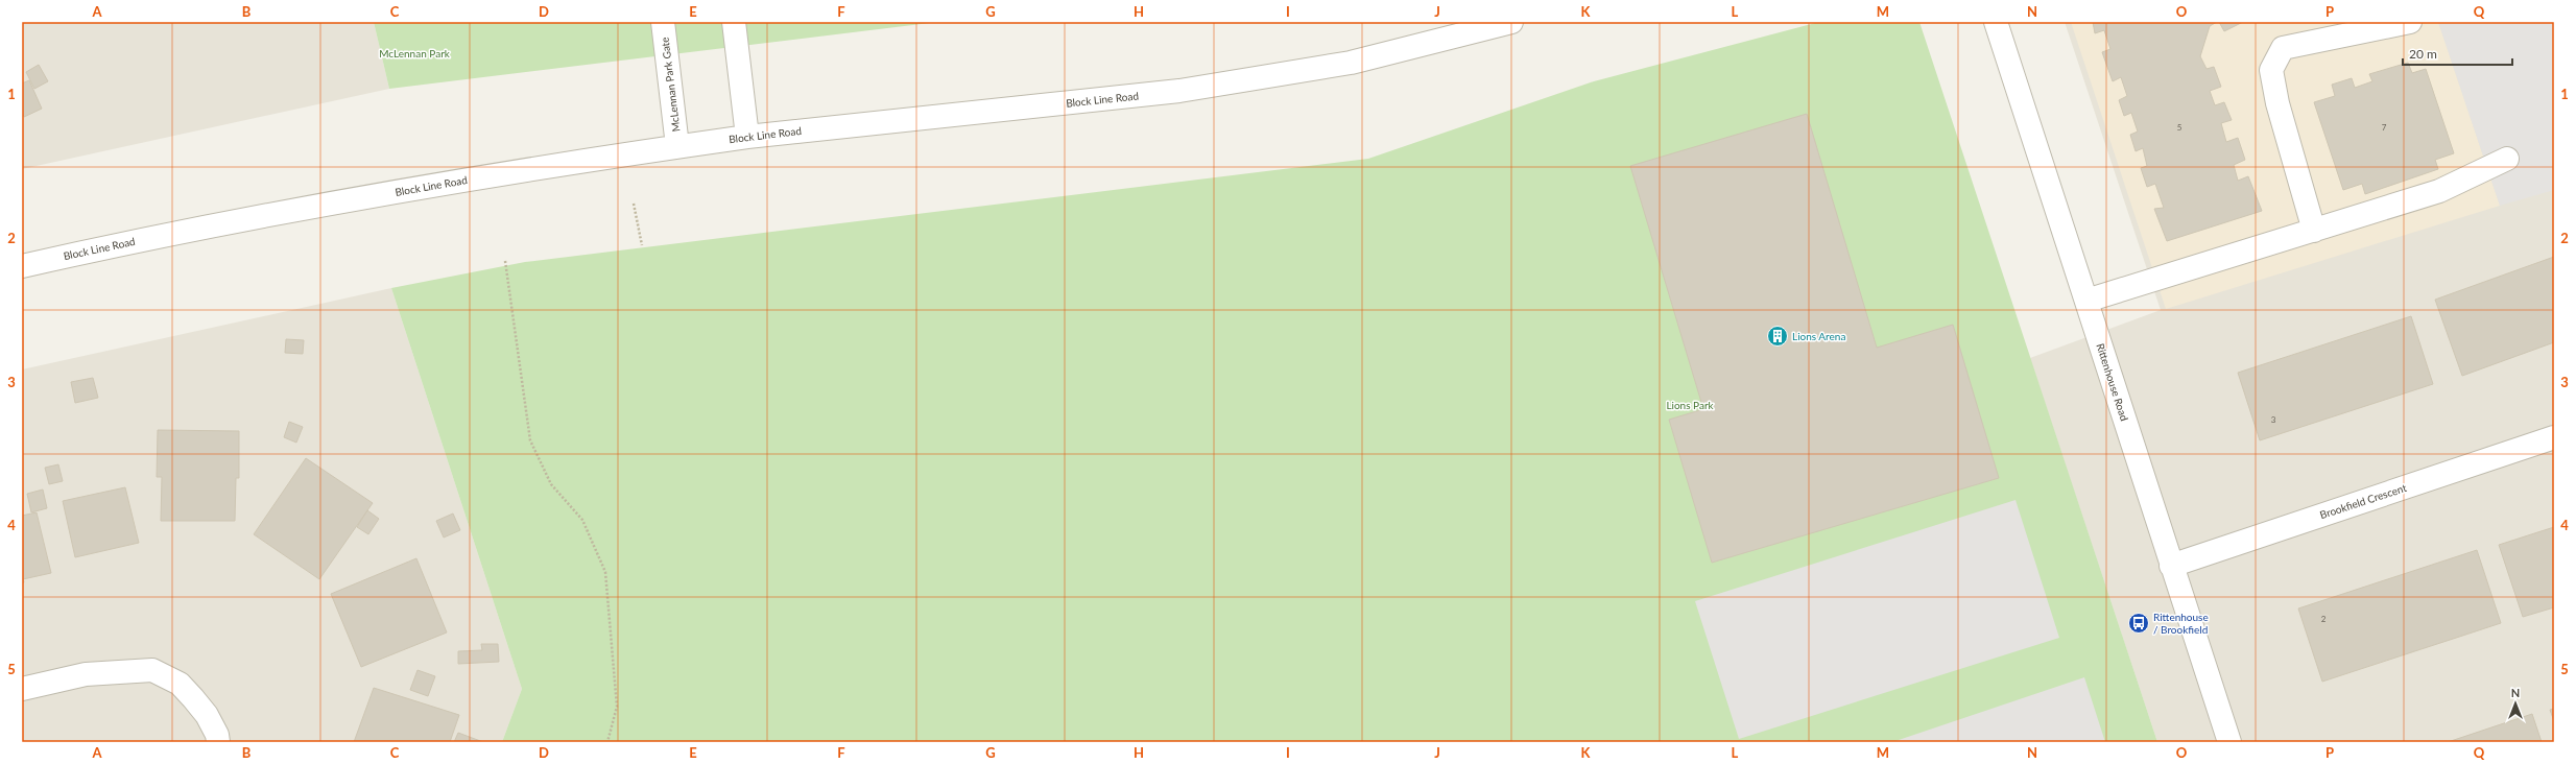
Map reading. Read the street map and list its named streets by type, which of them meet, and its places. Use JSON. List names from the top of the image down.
{
  "streets": {
    "street": [
      "McLennan Park Gate",
      "Block Line Road",
      "Rittenhouse Road",
      "Brookfield Crescent"
    ]
  },
  "crossings": [
    ["McLennan Park Gate", "Block Line Road"],
    ["Rittenhouse Road", "Brookfield Crescent"]
  ],
  "parks": ["McLennan Park", "Lions Park"],
  "places": {
    "building": ["Lions Arena"],
    "bus stop": ["Rittenhouse / Brookfield"]
  },
  "house_numbers": [
    "5",
    "7",
    "3",
    "2"
  ],
  "scale_bar": "20 m",
  "north": "top",
  "grid": {
    "columns": [
      "A",
      "B",
      "C",
      "D",
      "E",
      "F",
      "G",
      "H",
      "I",
      "J",
      "K",
      "L",
      "M",
      "N",
      "O",
      "P",
      "Q"
    ],
    "rows": [
      "1",
      "2",
      "3",
      "4",
      "5"
    ]
  }
}
